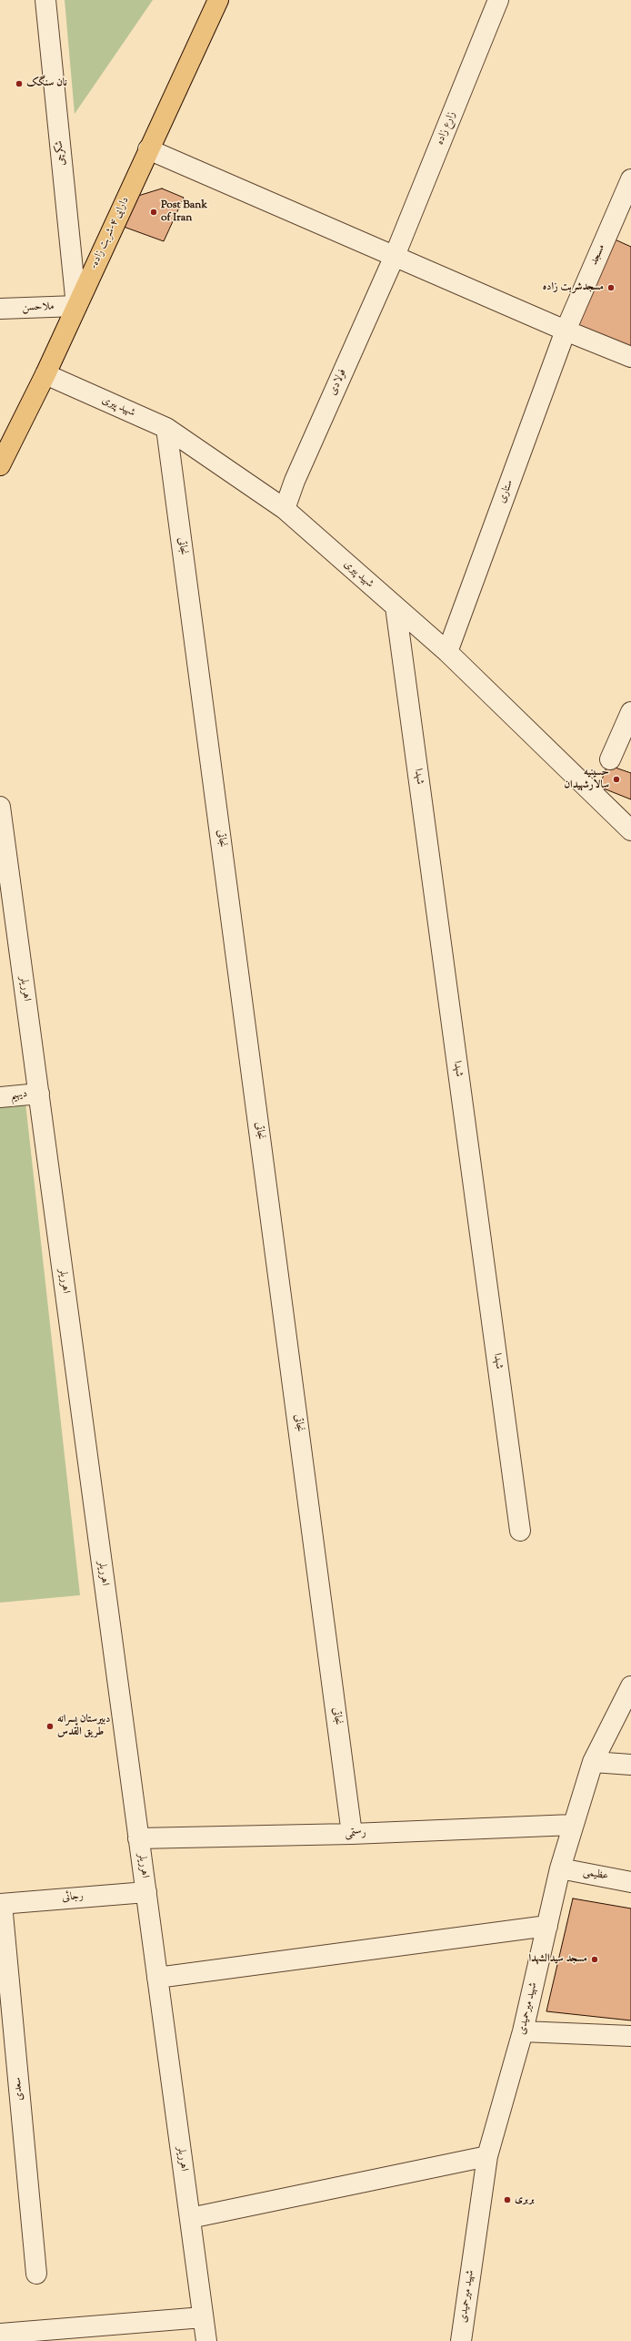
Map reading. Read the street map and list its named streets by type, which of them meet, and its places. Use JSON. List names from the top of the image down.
{
  "streets": {
    "main road": ["-دارایی ۴-شربت زاده"],
    "street": [
      "زارع زاده",
      "شکرچی",
      "مسجد",
      "ملاحسن",
      "فولادی",
      "شهید پیری",
      "ستاری",
      "نجاتی",
      "شهدا",
      "اهرریلر",
      "دیهیم",
      "رستمی",
      "عظیمی",
      "رجائی",
      "شهید میرحمیدی",
      "سعدی"
    ]
  },
  "crossings": [
    ["زارع زاده", "فولادی"],
    ["شکرچی", "-دارایی ۴-شربت زاده"],
    ["شکرچی", "ملاحسن"],
    ["-دارایی ۴-شربت زاده", "ملاحسن"],
    ["-دارایی ۴-شربت زاده", "شهید پیری"],
    ["مسجد", "ستاری"],
    ["فولادی", "شهید پیری"],
    ["شهید پیری", "ستاری"],
    ["شهید پیری", "نجاتی"],
    ["شهید پیری", "شهدا"],
    ["نجاتی", "رستمی"],
    ["اهرریلر", "دیهیم"],
    ["اهرریلر", "رستمی"],
    ["اهرریلر", "رجائی"],
    ["رستمی", "شهید میرحمیدی"],
    ["عظیمی", "شهید میرحمیدی"],
    ["رجائی", "سعدی"]
  ],
  "places": [
    "نان سنگک",
    "Post Bank of Iran",
    "مسجدشربت زاده",
    "حسینیه سالارشهیدان",
    "دبیرستان پسرانه طریق القدس",
    "مسجد سیدالشهدا",
    "بربری"
  ]
}
